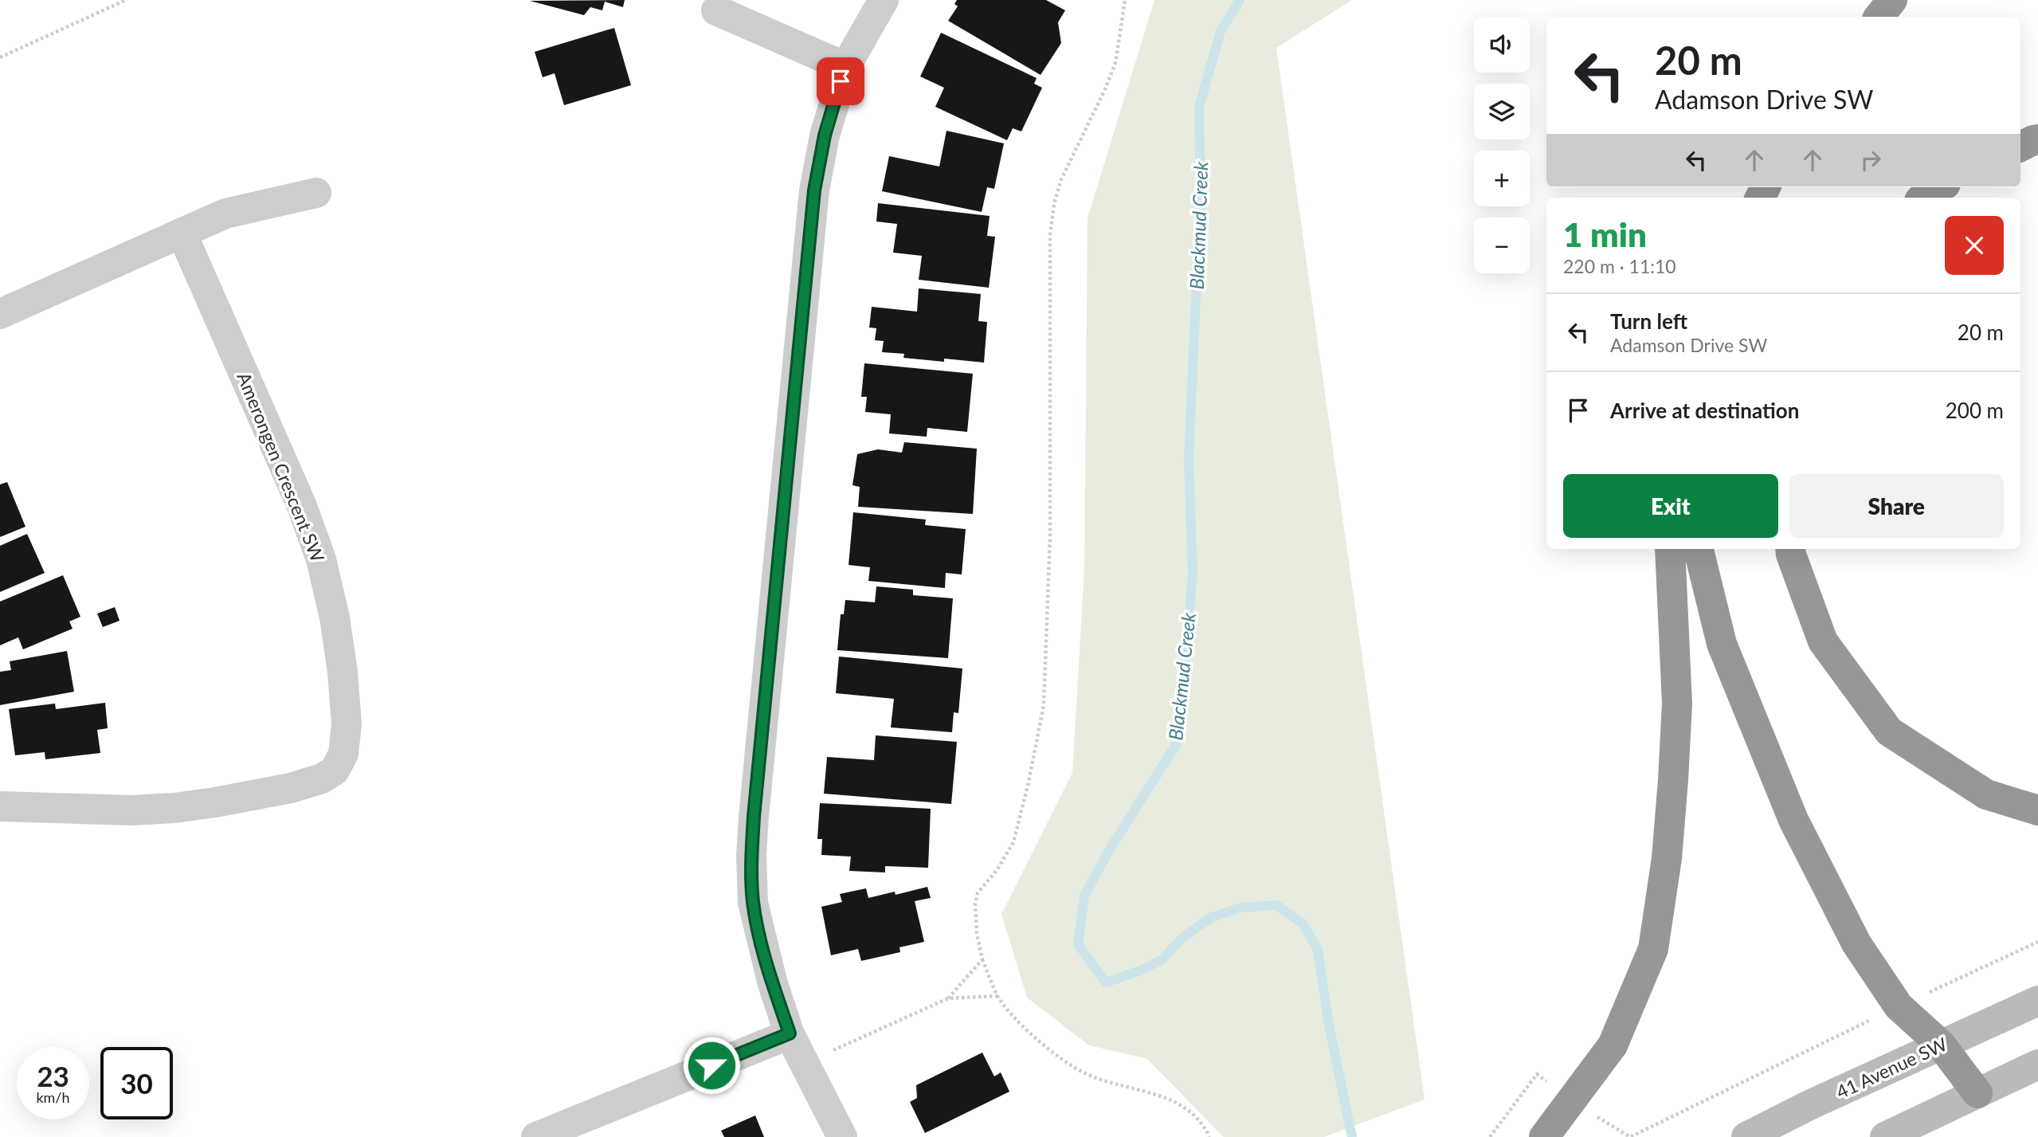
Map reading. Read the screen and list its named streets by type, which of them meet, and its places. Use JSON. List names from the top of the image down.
{
  "streets": {
    "main road": ["41 Avenue SW"],
    "street": ["Amerongen Crescent SW"]
  },
  "water": ["Blackmud Creek"],
  "page": {
    "map_buttons": ["+", "−"],
    "turn": ["20 m", "Adamson Drive SW"],
    "heading": ["1 min", "220 m · 11:10"],
    "list": [
      {
        "name": "Turn left",
        "note": "Adamson Drive SW",
        "value": "20 m"
      },
      {
        "name": "Arrive at destination",
        "value": "200 m"
      }
    ],
    "buttons": ["Exit", "Share"],
    "speed": "23 km/h",
    "limit": "30"
  }
}
